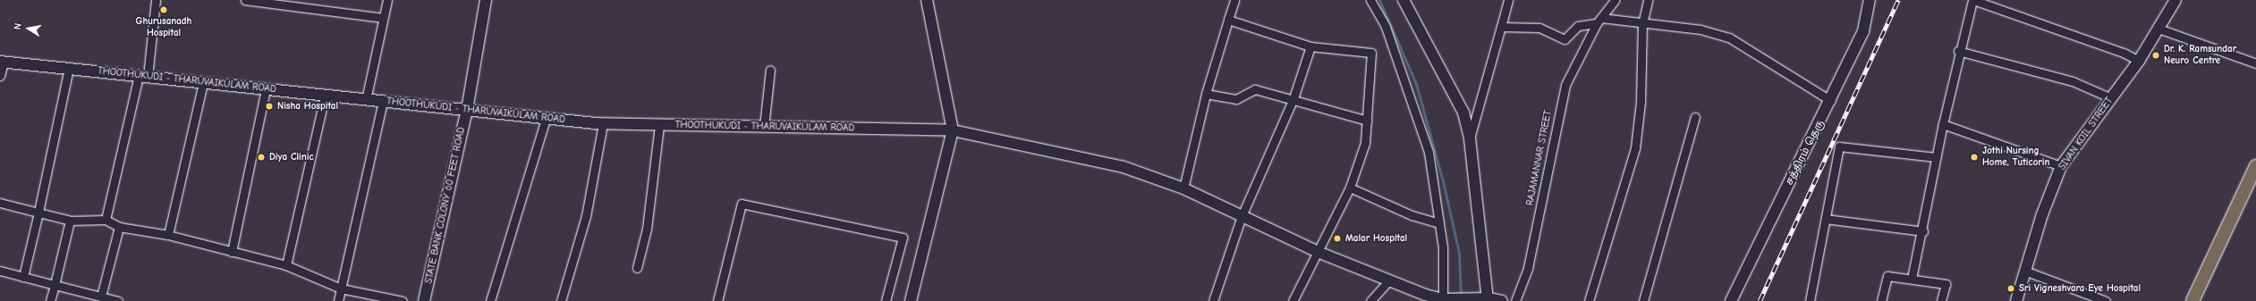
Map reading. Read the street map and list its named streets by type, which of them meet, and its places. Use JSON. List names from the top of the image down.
{
  "streets": {
    "main road": [
      "THOOTHUKUDI - THARUVAIKULAM ROAD",
      "SIVAN KOIL STREET",
      "சத்திரம் தெரு",
      "STATE BANK COLONY 60 FEET ROAD"
    ],
    "street": ["RAJAMANNAR STREET"]
  },
  "crossings": [
    ["THOOTHUKUDI - THARUVAIKULAM ROAD", "STATE BANK COLONY 60 FEET ROAD"]
  ],
  "places": [
    "Ghurusanadh Hospital",
    "Dr. K. Ramsundar Neuro Centre",
    "Nisha Hospital",
    "Diya Clinic",
    "Jothi Nursing Home, Tuticorin",
    "Malar Hospital",
    "Sri Vigneshvara Eye Hospital"
  ],
  "north": "left"
}
